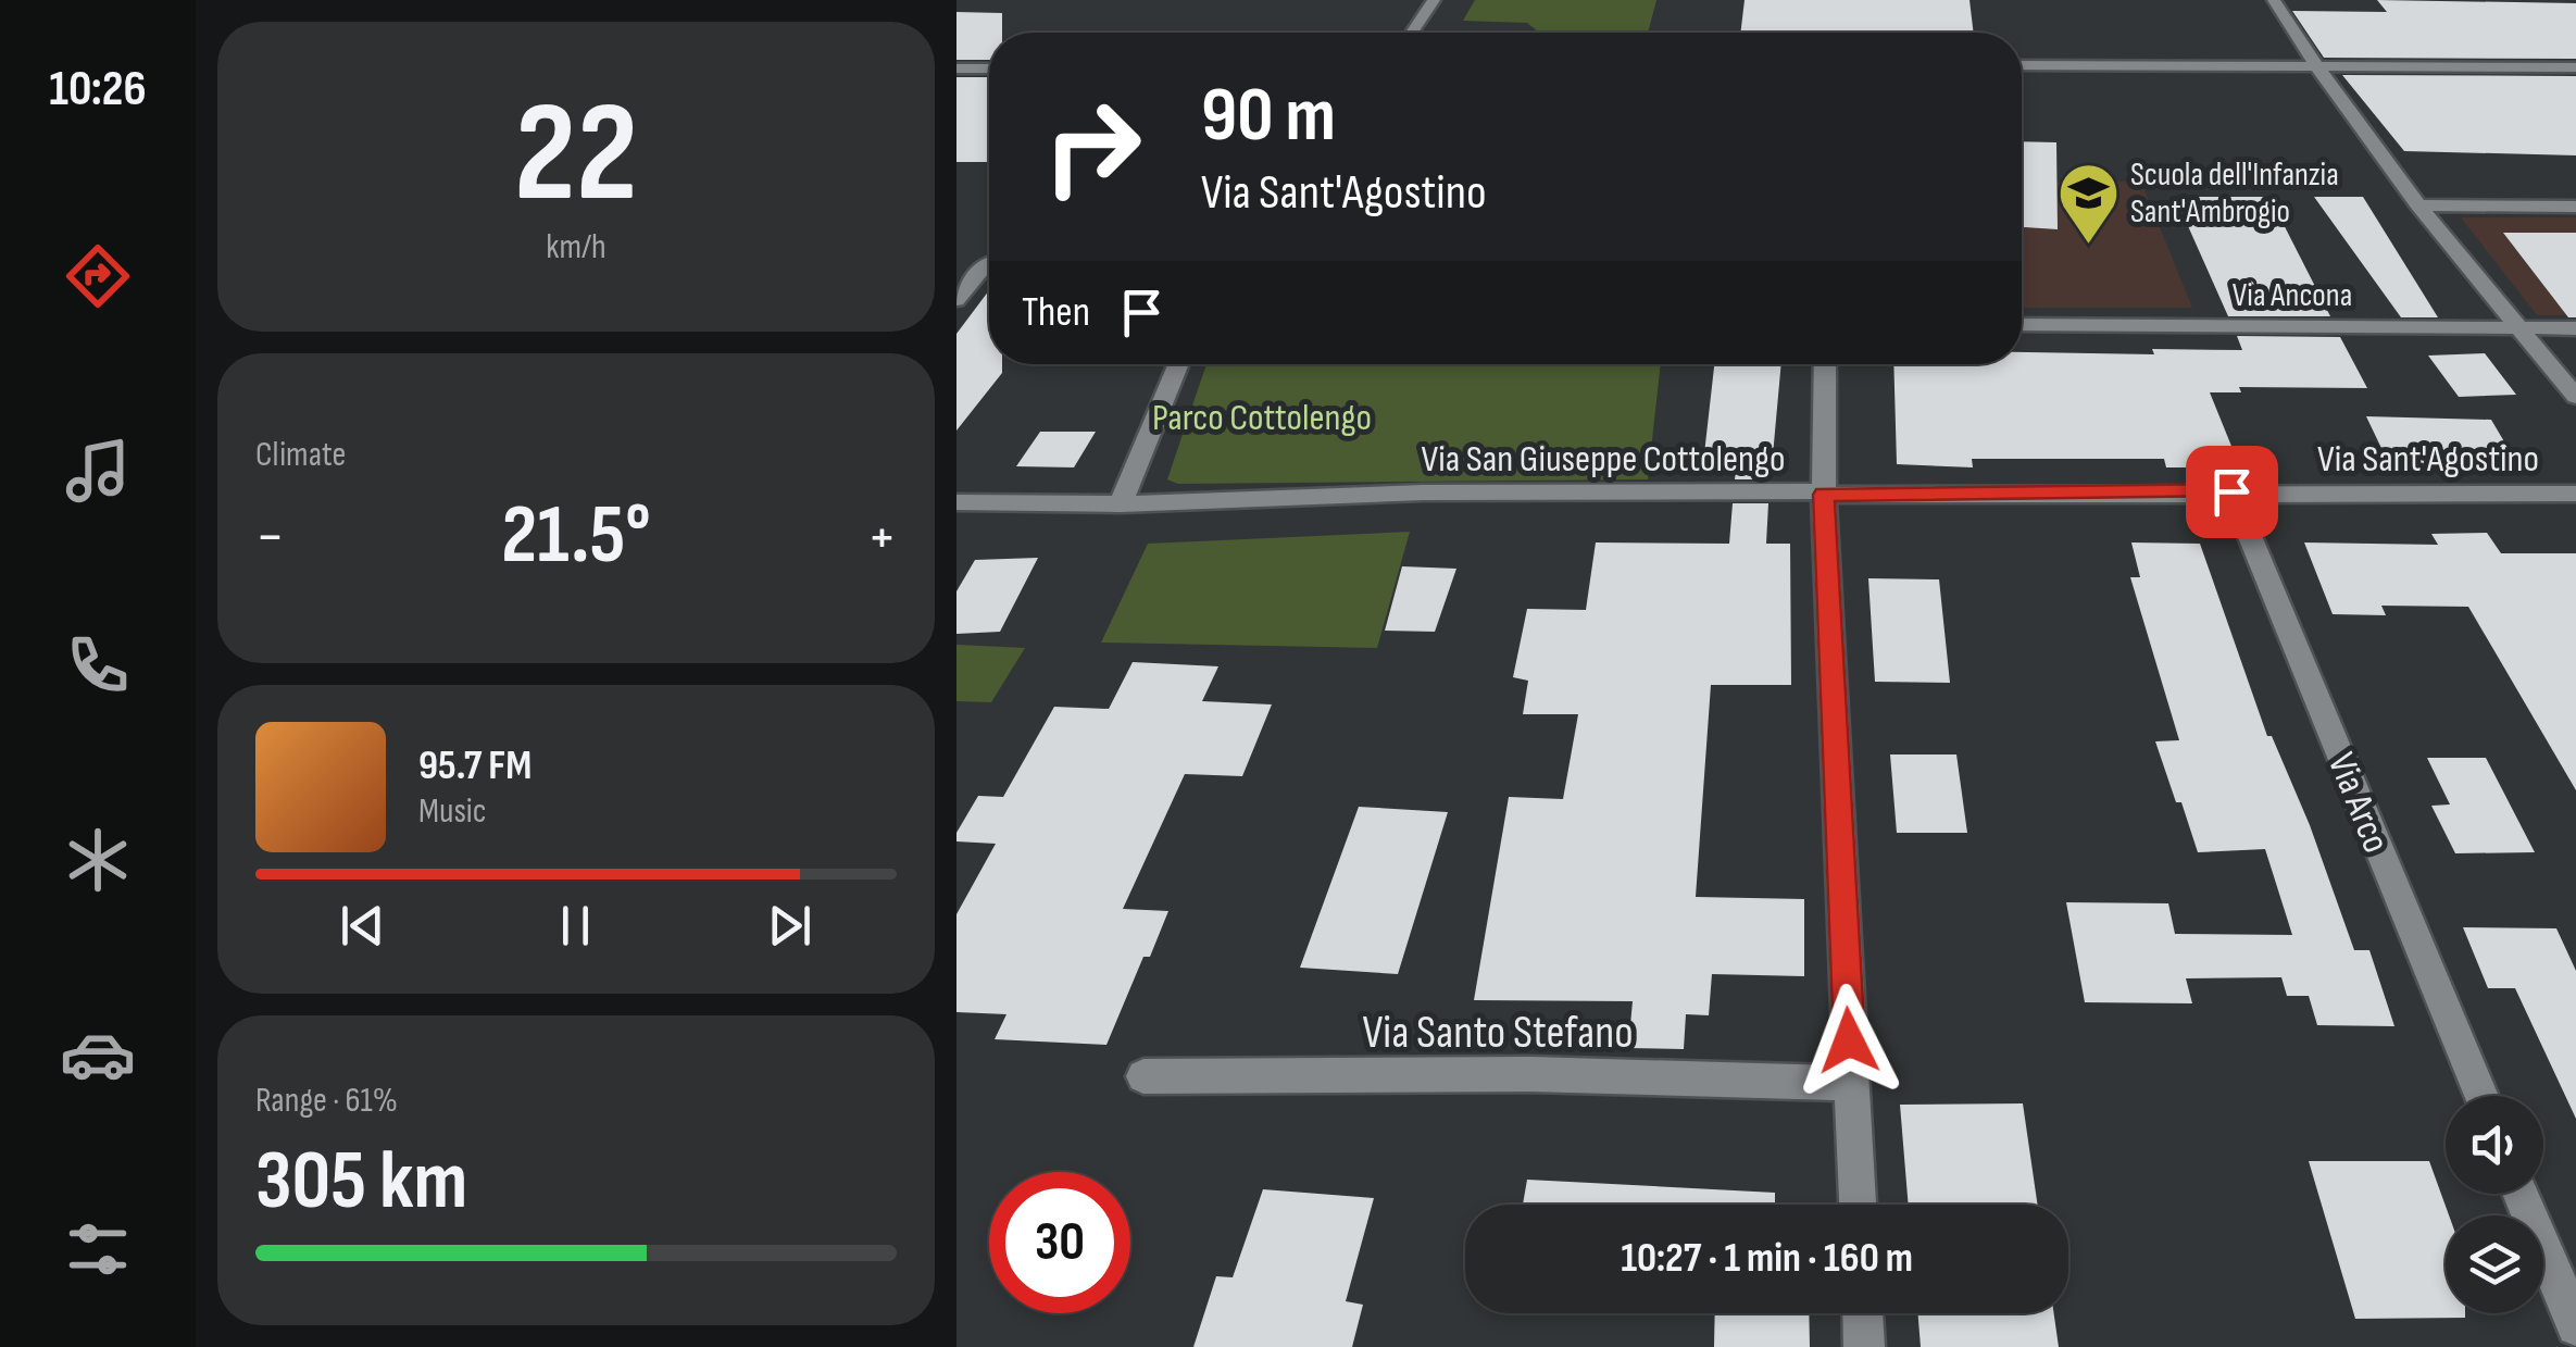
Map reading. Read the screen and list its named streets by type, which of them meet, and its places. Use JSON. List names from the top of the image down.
{
  "streets": {
    "street": [
      "Via Ancona",
      "Via San Giuseppe Cottolengo",
      "Via Sant'Agostino",
      "Via Arco",
      "Via Santo Stefano"
    ]
  },
  "crossings": [
    ["Via San Giuseppe Cottolengo", "Via Sant'Agostino"],
    ["Via Sant'Agostino", "Via Arco"]
  ],
  "parks": ["Parco Cottolengo"],
  "places": {
    "school or university": ["Scuola dell'Infanzia Sant'Ambrogio"]
  },
  "page": {
    "tabs": "10:26",
    "tile": [
      ["22", "km/h"],
      "Climate",
      ["Range · 61%", "305 km"]
    ],
    "turn": ["90 m", "Via Sant'Agostino"],
    "then": "Then",
    "heat": ["−", "21.5°", "+"],
    "song": ["95.7 FM", "Music"],
    "limit": "30",
    "trip": "10:27 · 1 min · 160 m"
  }
}
